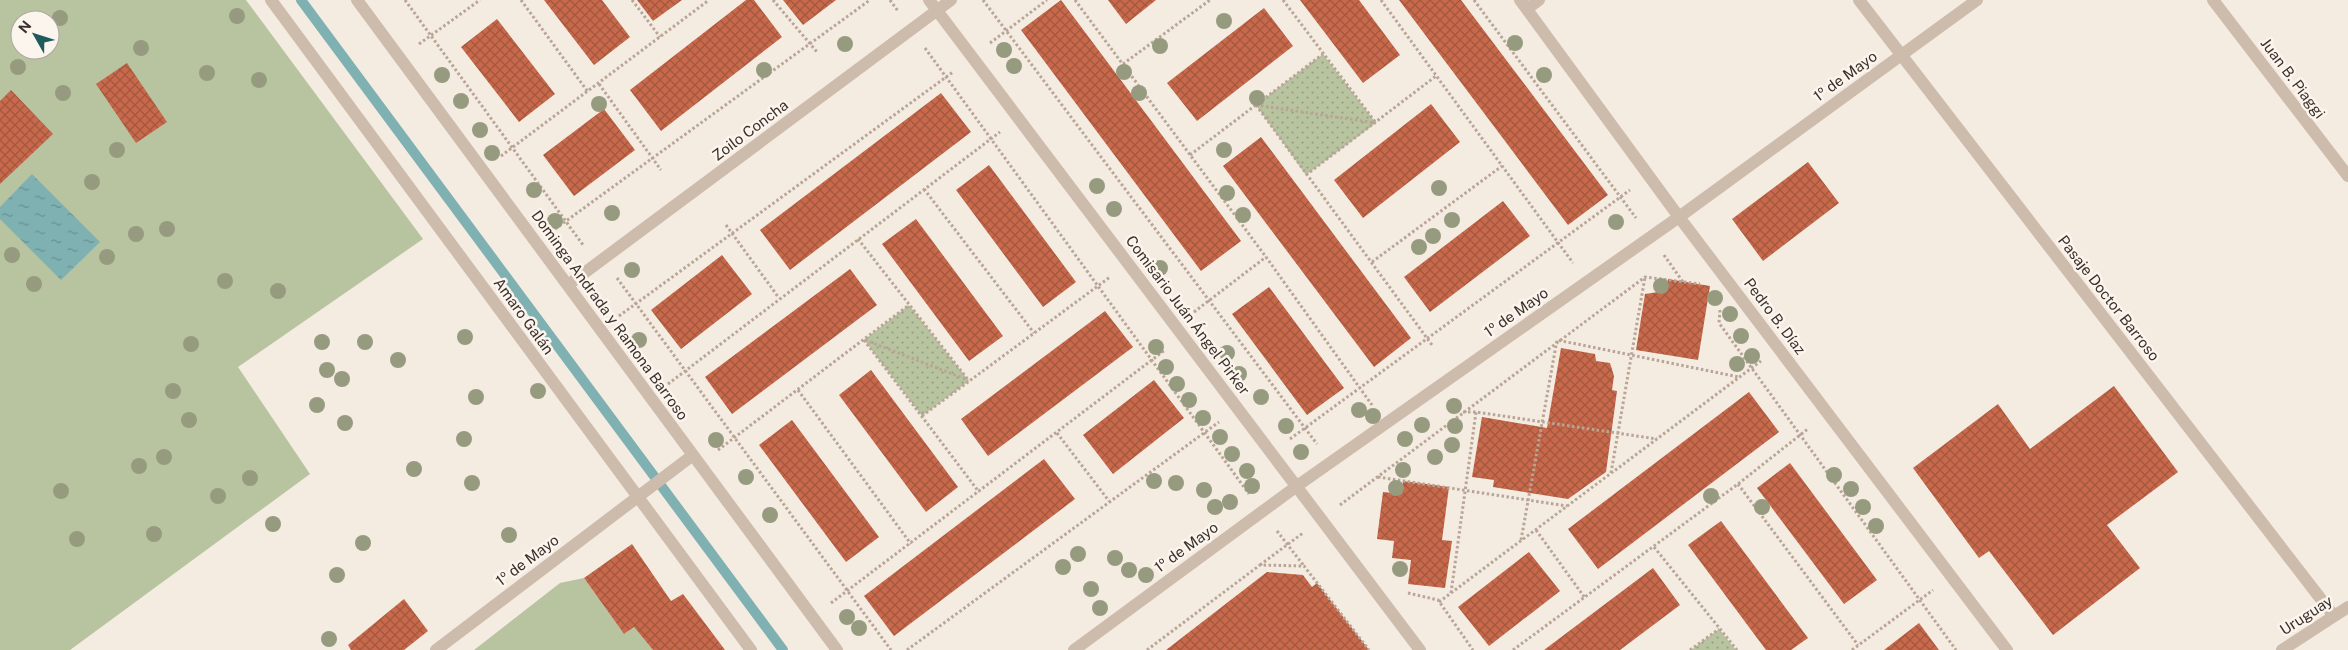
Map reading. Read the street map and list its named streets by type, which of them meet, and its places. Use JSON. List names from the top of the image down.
{
  "streets": {
    "street": [
      "1º de Mayo",
      "Juan B. Piaggi",
      "Zoilo Concha",
      "Pasaje Doctor Barroso",
      "Dominga Andrada y Ramona Barroso",
      "Comisario Juán Ángel Pirker",
      "Amaro Galán",
      "Pedro B. Díaz",
      "Uruguay"
    ]
  },
  "crossings": [
    ["1º de Mayo", "Pasaje Doctor Barroso"],
    ["1º de Mayo", "Dominga Andrada y Ramona Barroso"],
    ["1º de Mayo", "Comisario Juán Ángel Pirker"],
    ["1º de Mayo", "Amaro Galán"],
    ["1º de Mayo", "Pedro B. Díaz"],
    ["Zoilo Concha", "Dominga Andrada y Ramona Barroso"],
    ["Zoilo Concha", "Comisario Juán Ángel Pirker"],
    ["Pasaje Doctor Barroso", "Uruguay"]
  ],
  "north": "top left"
}
